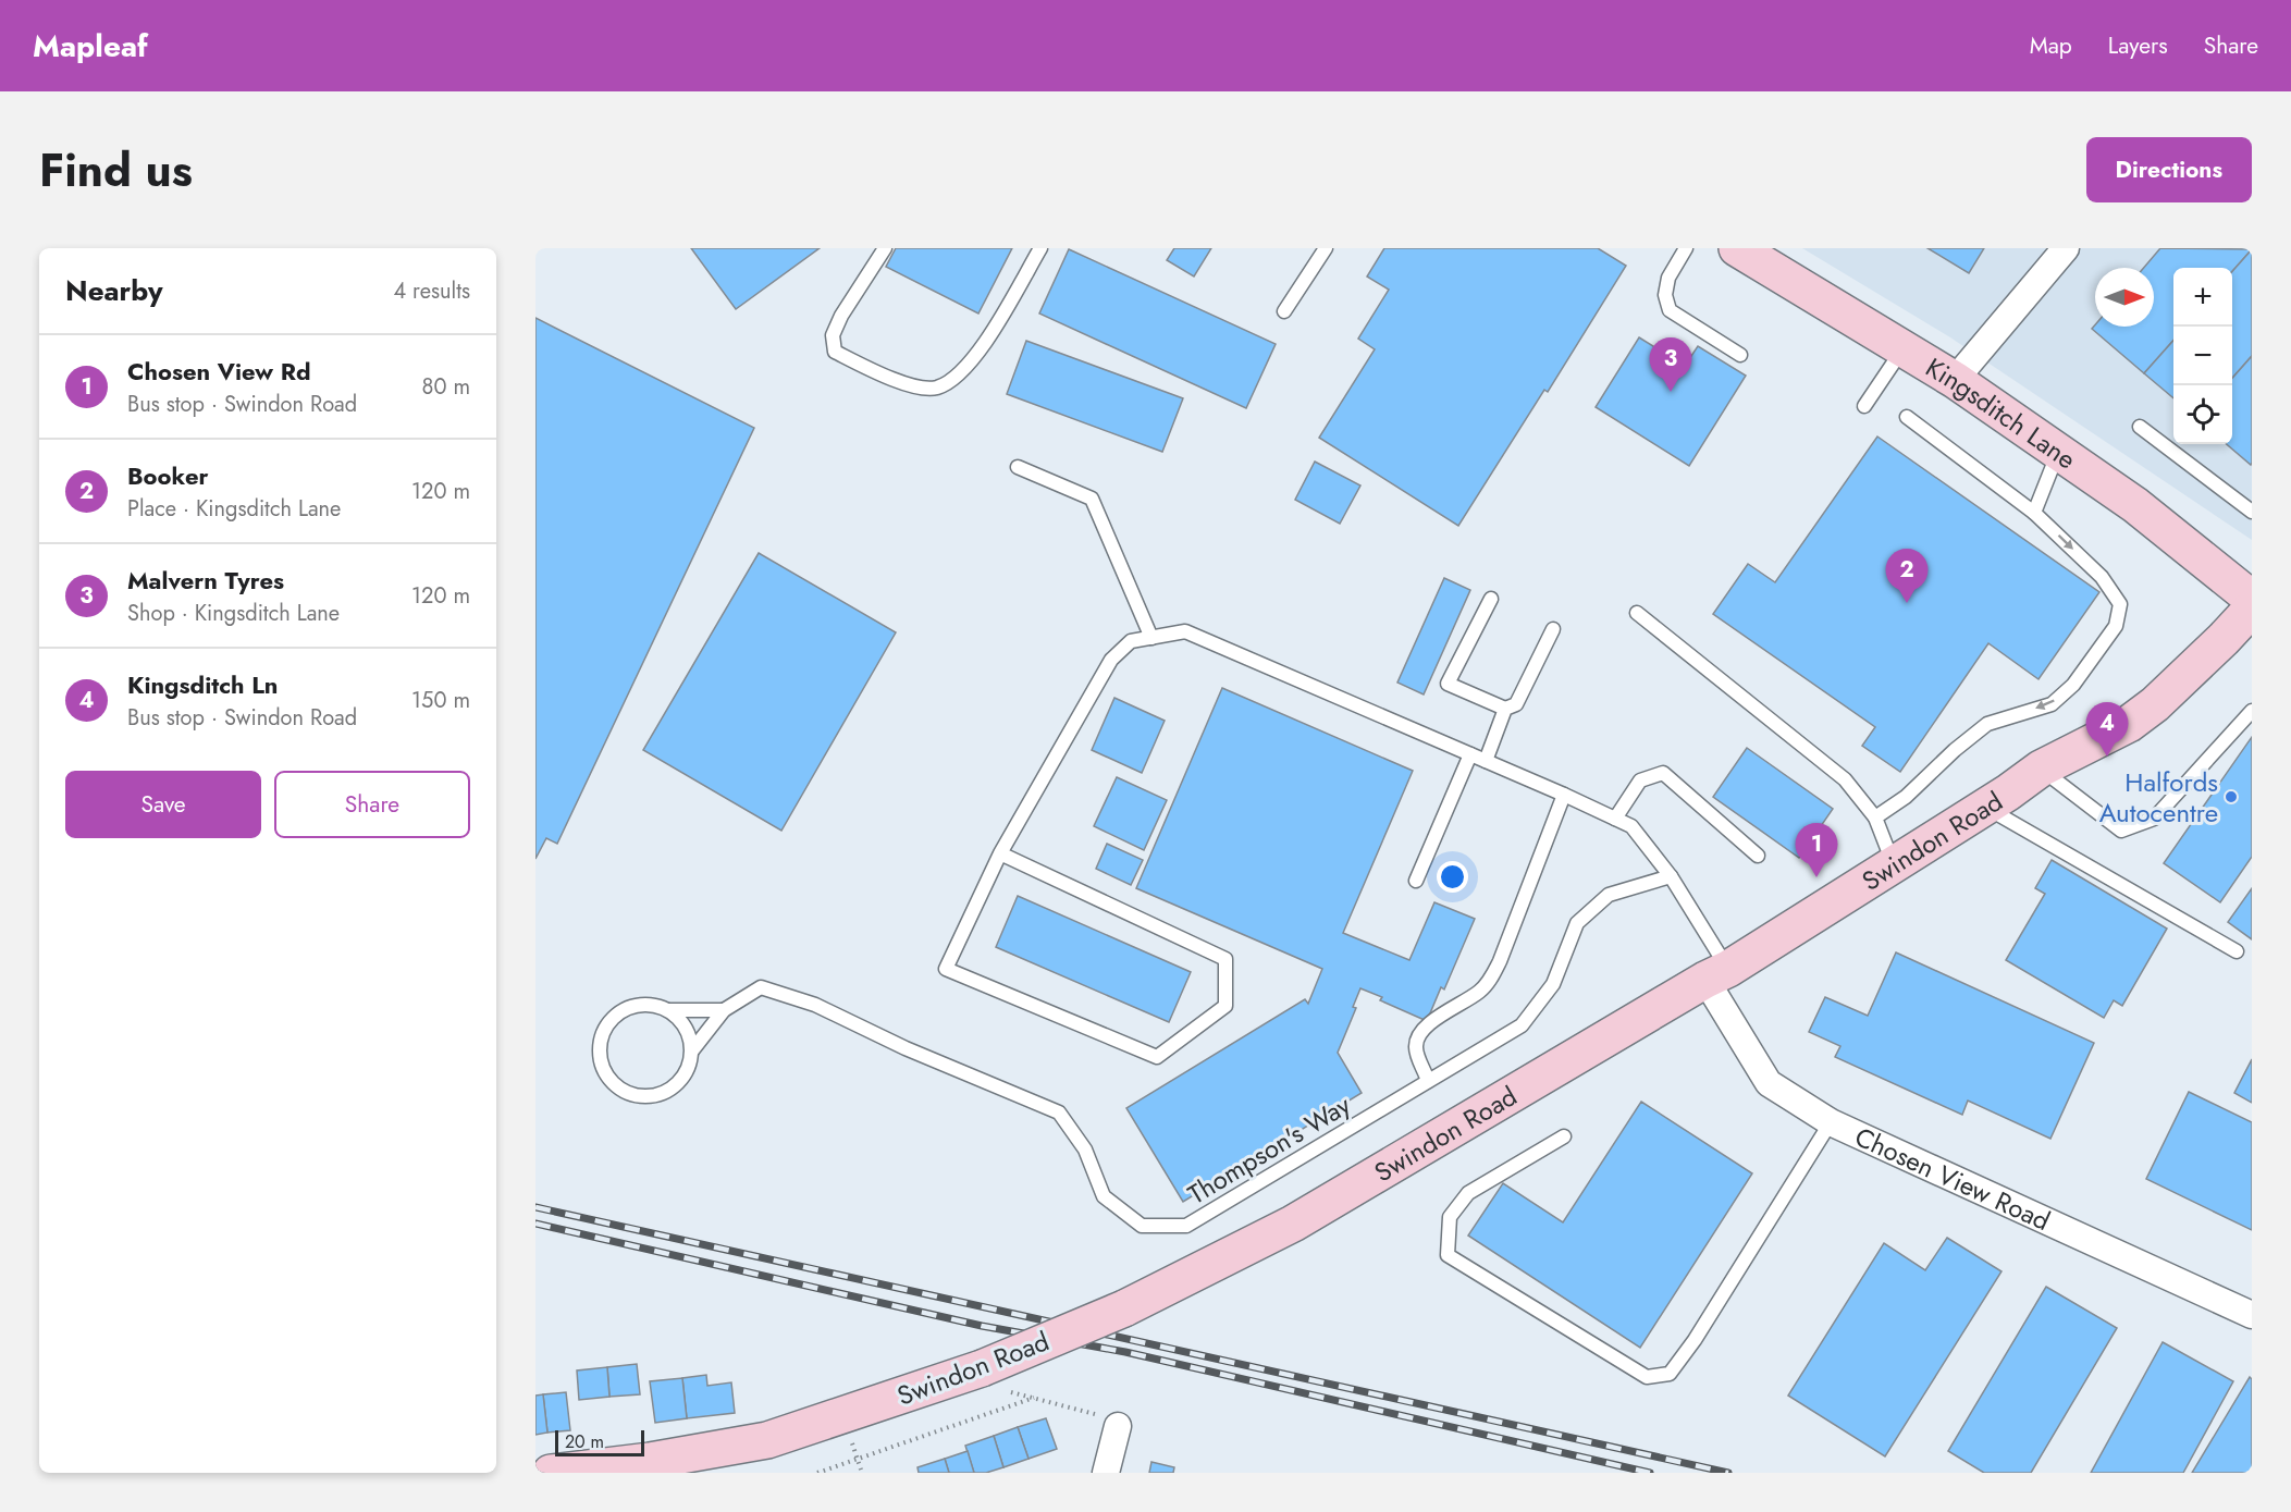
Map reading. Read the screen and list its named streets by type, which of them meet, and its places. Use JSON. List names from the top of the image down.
{
  "streets": {
    "street": ["Kingsditch Lane", "Swindon Road", "Chosen View Road"],
    "lane": ["Thompson's Way"]
  },
  "crossings": [
    ["Swindon Road", "Chosen View Road"]
  ],
  "places": ["Halfords Autocentre"],
  "scale_bar": "20 m",
  "north": "right",
  "page": {
    "header": "Mapleaf",
    "nav": ["Map", "Layers", "Share"],
    "title": "Find us",
    "buttons": [
      "Directions",
      ["Save", "Share"]
    ],
    "heading": ["Nearby", "4 results"],
    "map_buttons": ["+", "−"],
    "list": [
      {
        "mark": "1",
        "name": "Chosen View Rd",
        "note": "Bus stop · Swindon Road",
        "value": "80 m"
      },
      {
        "mark": "2",
        "name": "Booker",
        "note": "Place · Kingsditch Lane",
        "value": "120 m"
      },
      {
        "mark": "3",
        "name": "Malvern Tyres",
        "note": "Shop · Kingsditch Lane",
        "value": "120 m"
      },
      {
        "mark": "4",
        "name": "Kingsditch Ln",
        "note": "Bus stop · Swindon Road",
        "value": "150 m"
      }
    ],
    "pins": [
      "3",
      "2",
      "4",
      "1"
    ],
    "scale": "20 m"
  }
}
